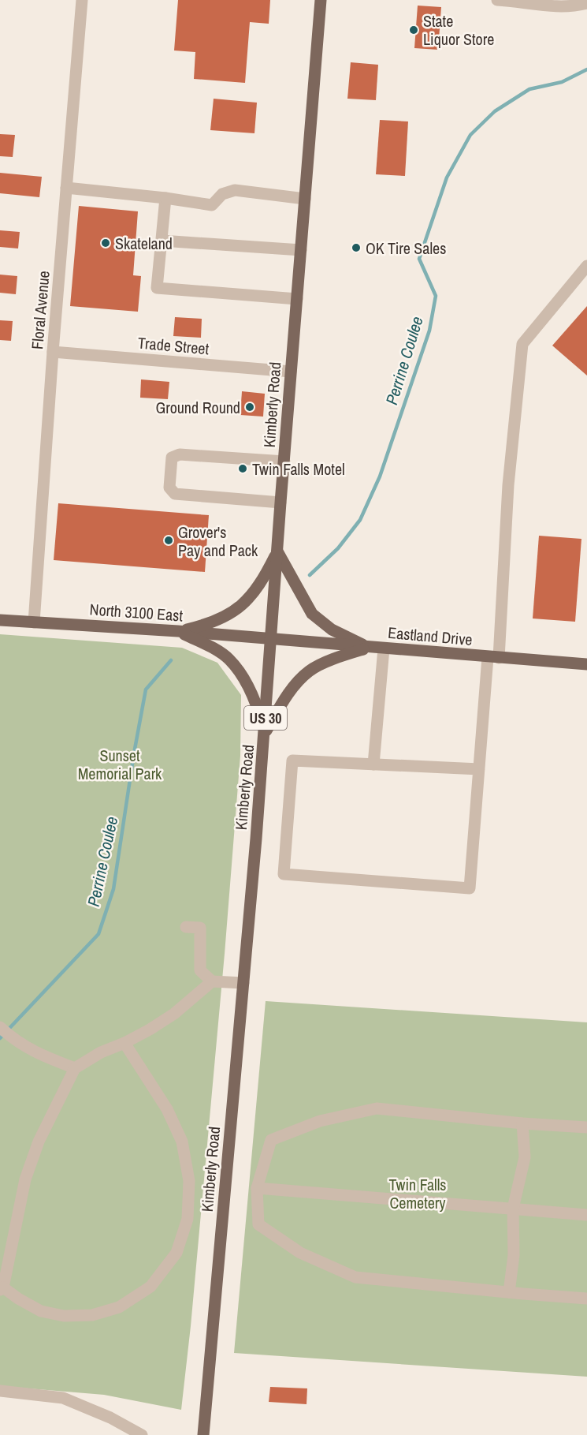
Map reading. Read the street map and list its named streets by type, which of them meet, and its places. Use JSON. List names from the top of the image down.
{
  "streets": {
    "main road": [
      "Kimberly Road",
      "North 3100 East",
      "Eastland Drive",
      "US 30"
    ],
    "street": ["Floral Avenue", "Trade Street"]
  },
  "crossings": [
    ["Floral Avenue", "Trade Street"],
    ["Floral Avenue", "North 3100 East"],
    ["Trade Street", "Kimberly Road"],
    ["Kimberly Road", "North 3100 East"],
    ["Kimberly Road", "Eastland Drive"],
    ["North 3100 East", "Eastland Drive"]
  ],
  "water": ["Perrine Coulee"],
  "parks": ["Sunset Memorial Park", "Twin Falls Cemetery"],
  "places": [
    "State Liquor Store",
    "Skateland",
    "OK Tire Sales",
    "Ground Round",
    "Twin Falls Motel",
    "Grover's Pay and Pack"
  ]
}
